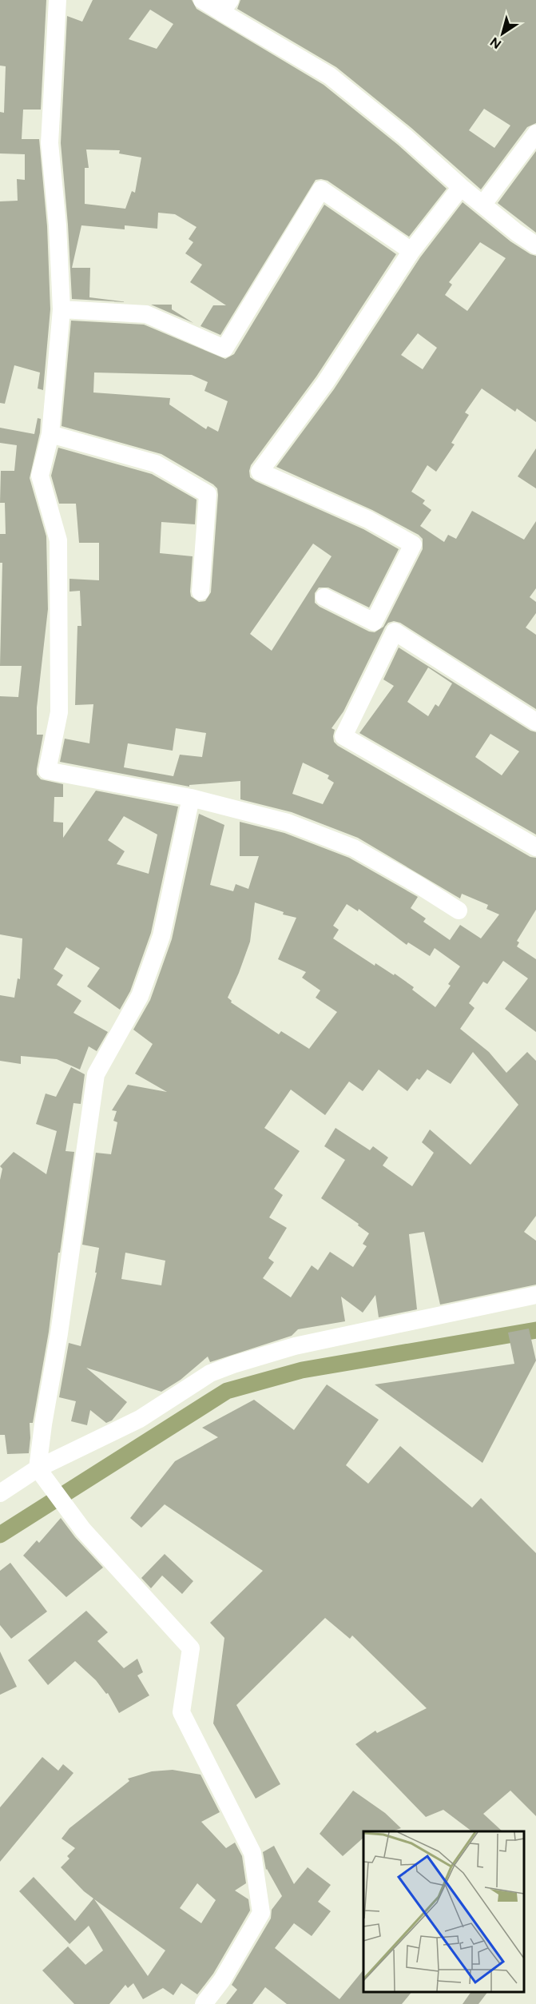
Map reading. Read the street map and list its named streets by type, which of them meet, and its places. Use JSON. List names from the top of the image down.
{
  "north": "bottom left"
}
